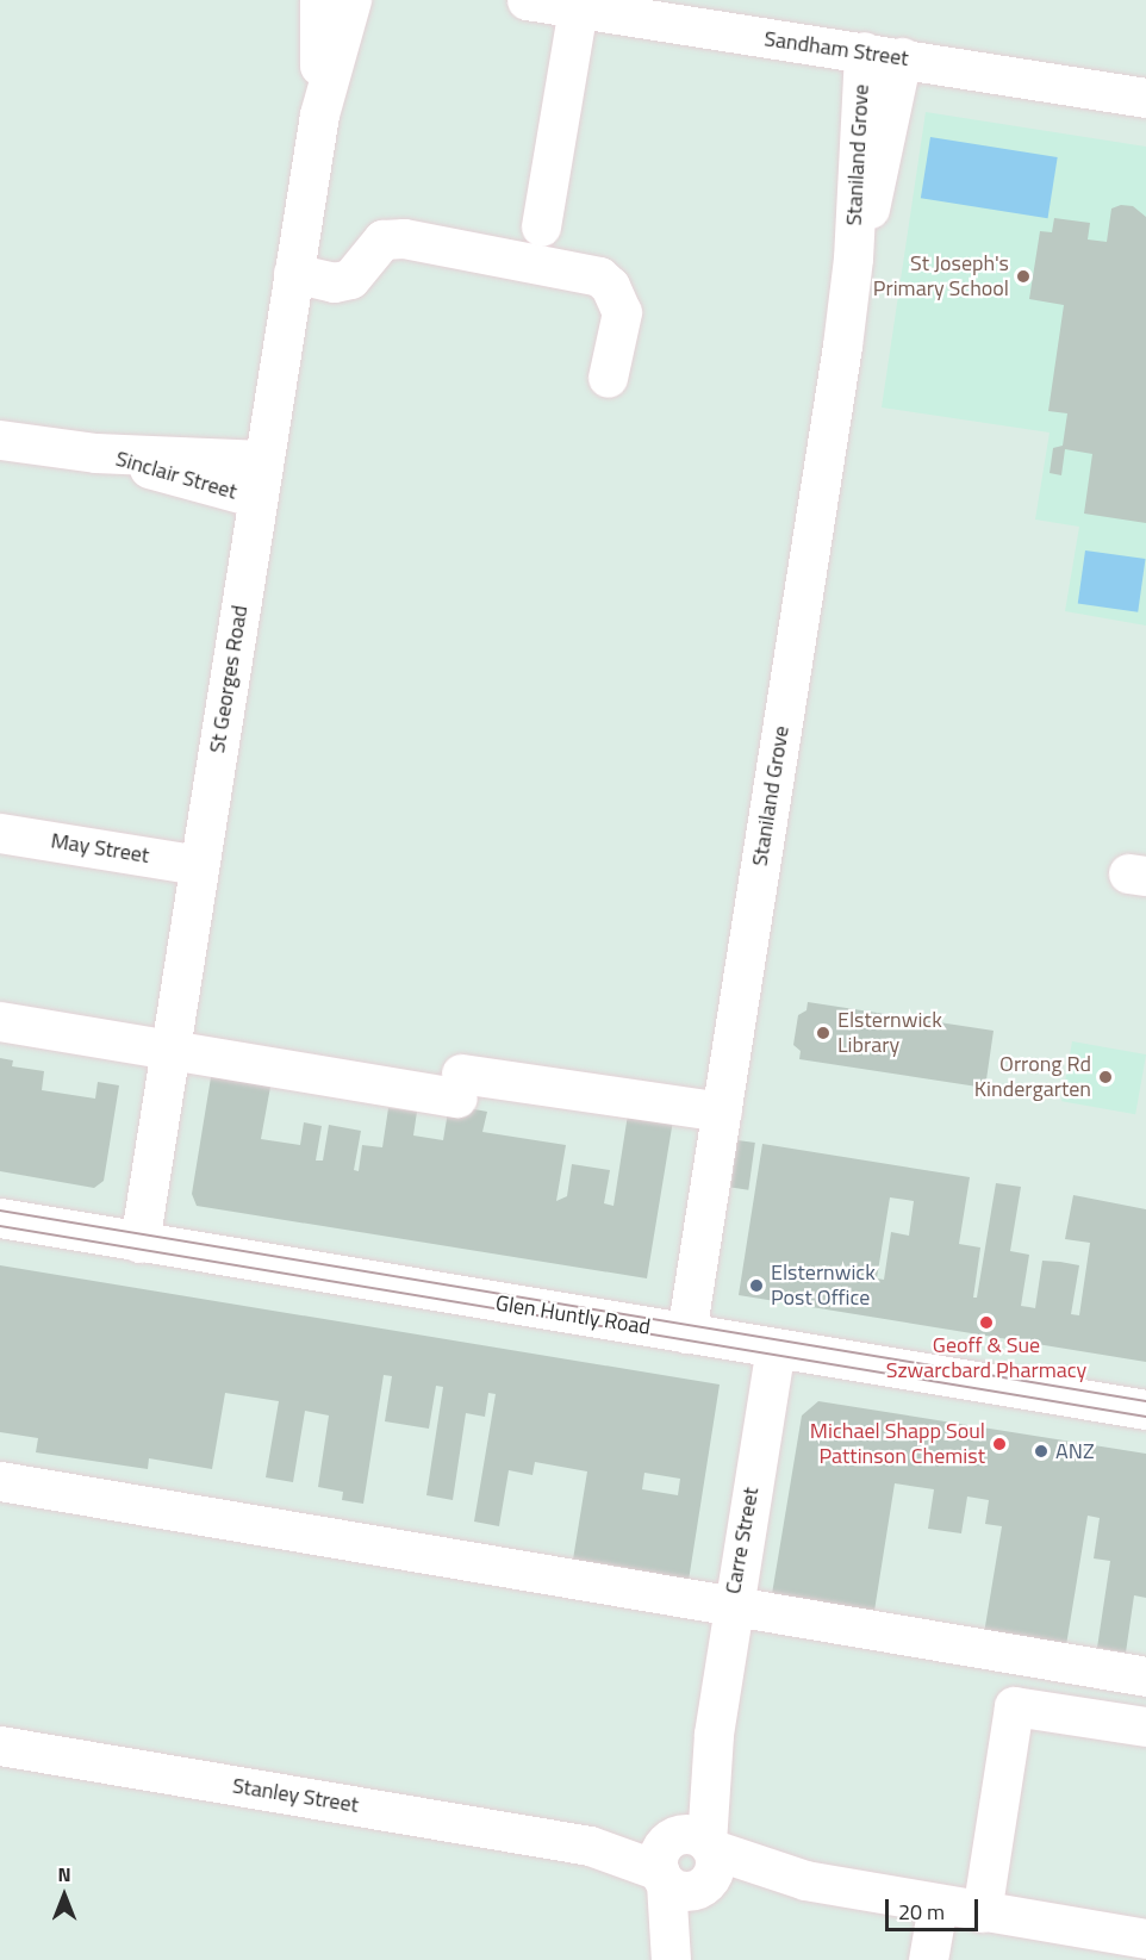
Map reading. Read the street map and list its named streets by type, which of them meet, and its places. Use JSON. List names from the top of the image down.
{
  "streets": {
    "street": [
      "Sandham Street",
      "Staniland Grove",
      "Sinclair Street",
      "St Georges Road",
      "May Street",
      "Glen Huntly Road",
      "Carre Street",
      "Stanley Street"
    ]
  },
  "crossings": [
    ["Sandham Street", "Staniland Grove"],
    ["Staniland Grove", "Glen Huntly Road"],
    ["Sinclair Street", "St Georges Road"],
    ["St Georges Road", "May Street"],
    ["St Georges Road", "Glen Huntly Road"],
    ["Glen Huntly Road", "Carre Street"],
    ["Carre Street", "Stanley Street"]
  ],
  "places": [
    "St Joseph's Primary School",
    "Elsternwick Library",
    "Orrong Rd Kindergarten",
    "Elsternwick Post Office",
    "Geoff & Sue Szwarcbard Pharmacy",
    "Michael Shapp Soul Pattinson Chemist",
    "ANZ"
  ],
  "scale_bar": "20 m",
  "north": "top"
}
